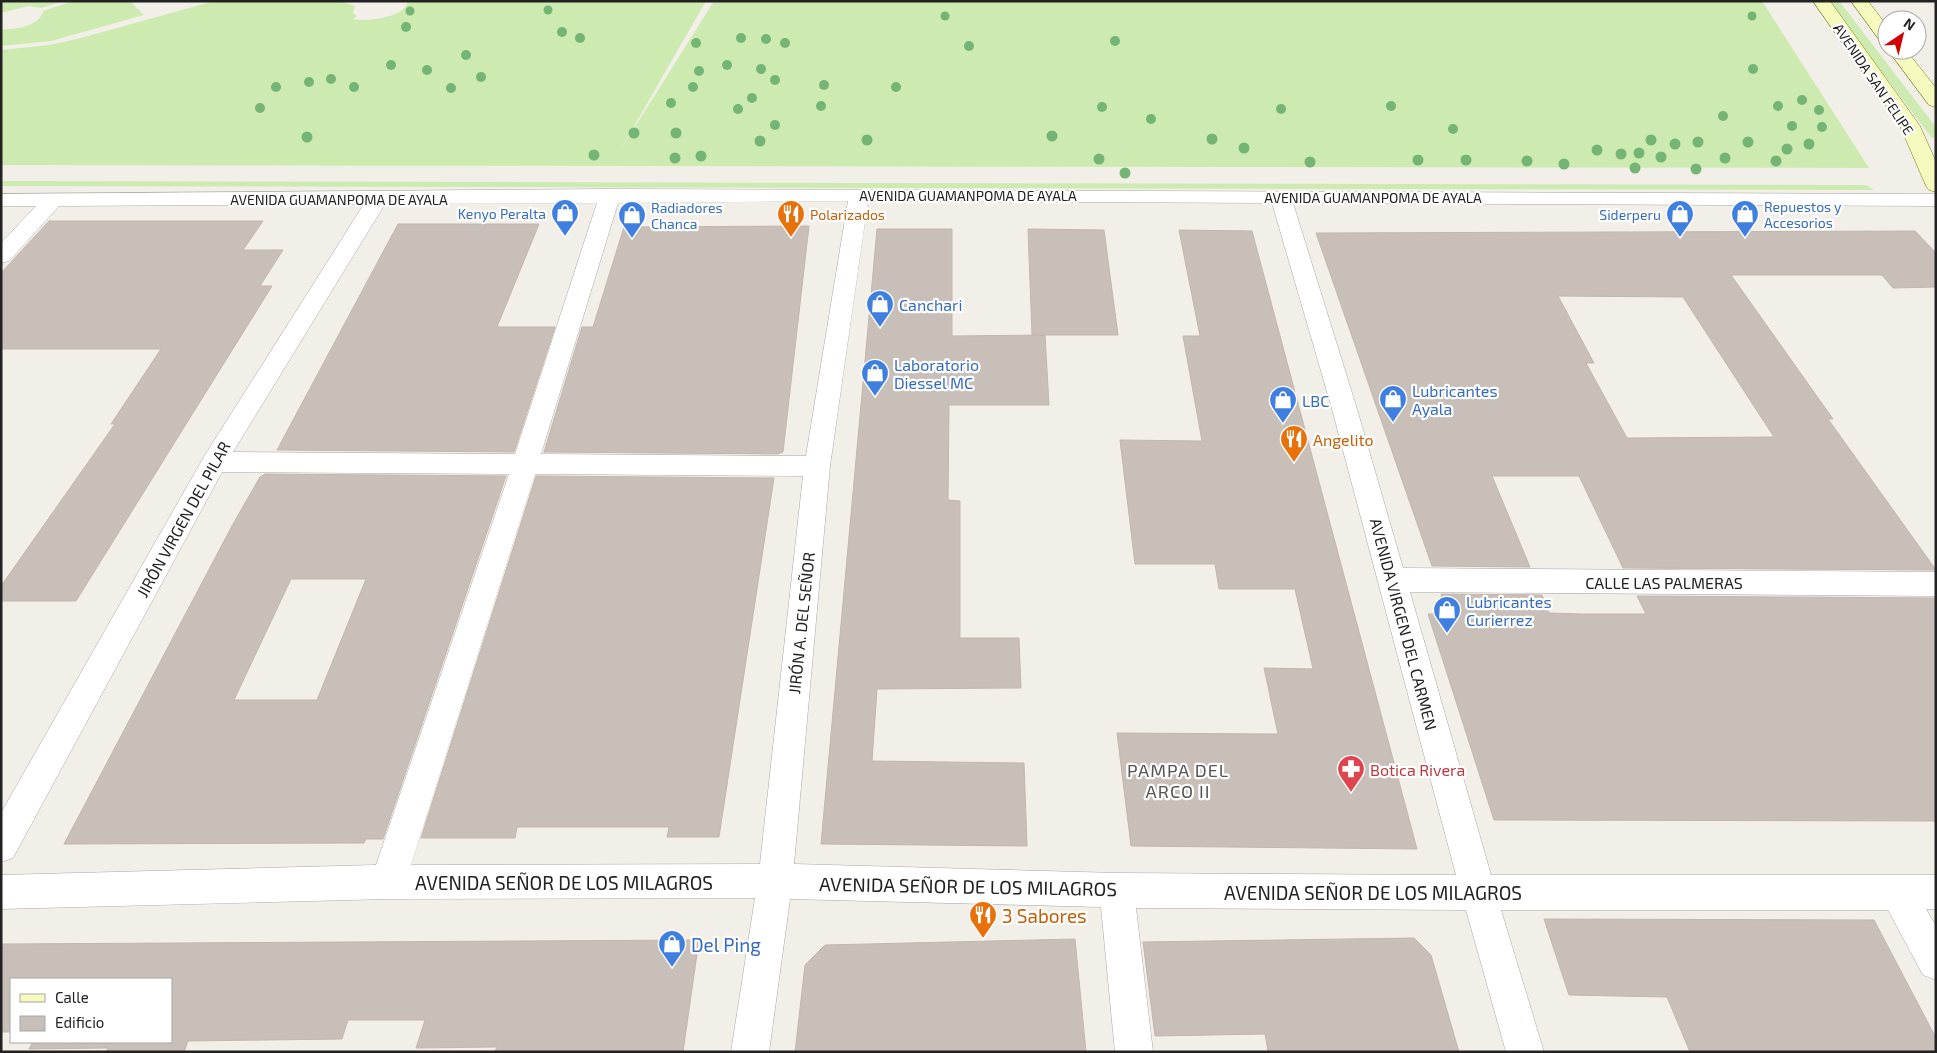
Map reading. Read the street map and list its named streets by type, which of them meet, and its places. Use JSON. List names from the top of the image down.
{
  "streets": {
    "street": [
      "AVENIDA SAN FELIPE",
      "AVENIDA GUAMANPOMA DE AYALA",
      "JIRÓN VIRGEN DEL PILAR",
      "CALLE LAS PALMERAS",
      "JIRÓN A. DEL SEÑOR",
      "AVENIDA VIRGEN DEL CARMEN",
      "AVENIDA SEÑOR DE LOS MILAGROS"
    ]
  },
  "crossings": [
    ["AVENIDA GUAMANPOMA DE AYALA", "JIRÓN VIRGEN DEL PILAR"],
    ["AVENIDA GUAMANPOMA DE AYALA", "JIRÓN A. DEL SEÑOR"],
    ["AVENIDA GUAMANPOMA DE AYALA", "AVENIDA VIRGEN DEL CARMEN"],
    ["CALLE LAS PALMERAS", "AVENIDA VIRGEN DEL CARMEN"],
    ["JIRÓN A. DEL SEÑOR", "AVENIDA SEÑOR DE LOS MILAGROS"],
    ["AVENIDA VIRGEN DEL CARMEN", "AVENIDA SEÑOR DE LOS MILAGROS"]
  ],
  "districts": ["PAMPA DEL ARCO II"],
  "places": {
    "shop": [
      "Kenyo Peralta",
      "Siderperu",
      "Repuestos y Accesorios",
      "Radiadores Chanca",
      "Canchari",
      "Laboratorio Diessel MC",
      "Lubricantes Ayala",
      "LBC",
      "Lubricantes Curierrez",
      "Del Ping"
    ],
    "restaurant": ["Polarizados", "Angelito", "3 Sabores"],
    "pharmacy": ["Botica Rivera"]
  },
  "legend": ["Calle", "Edificio"],
  "north": "top right"
}
